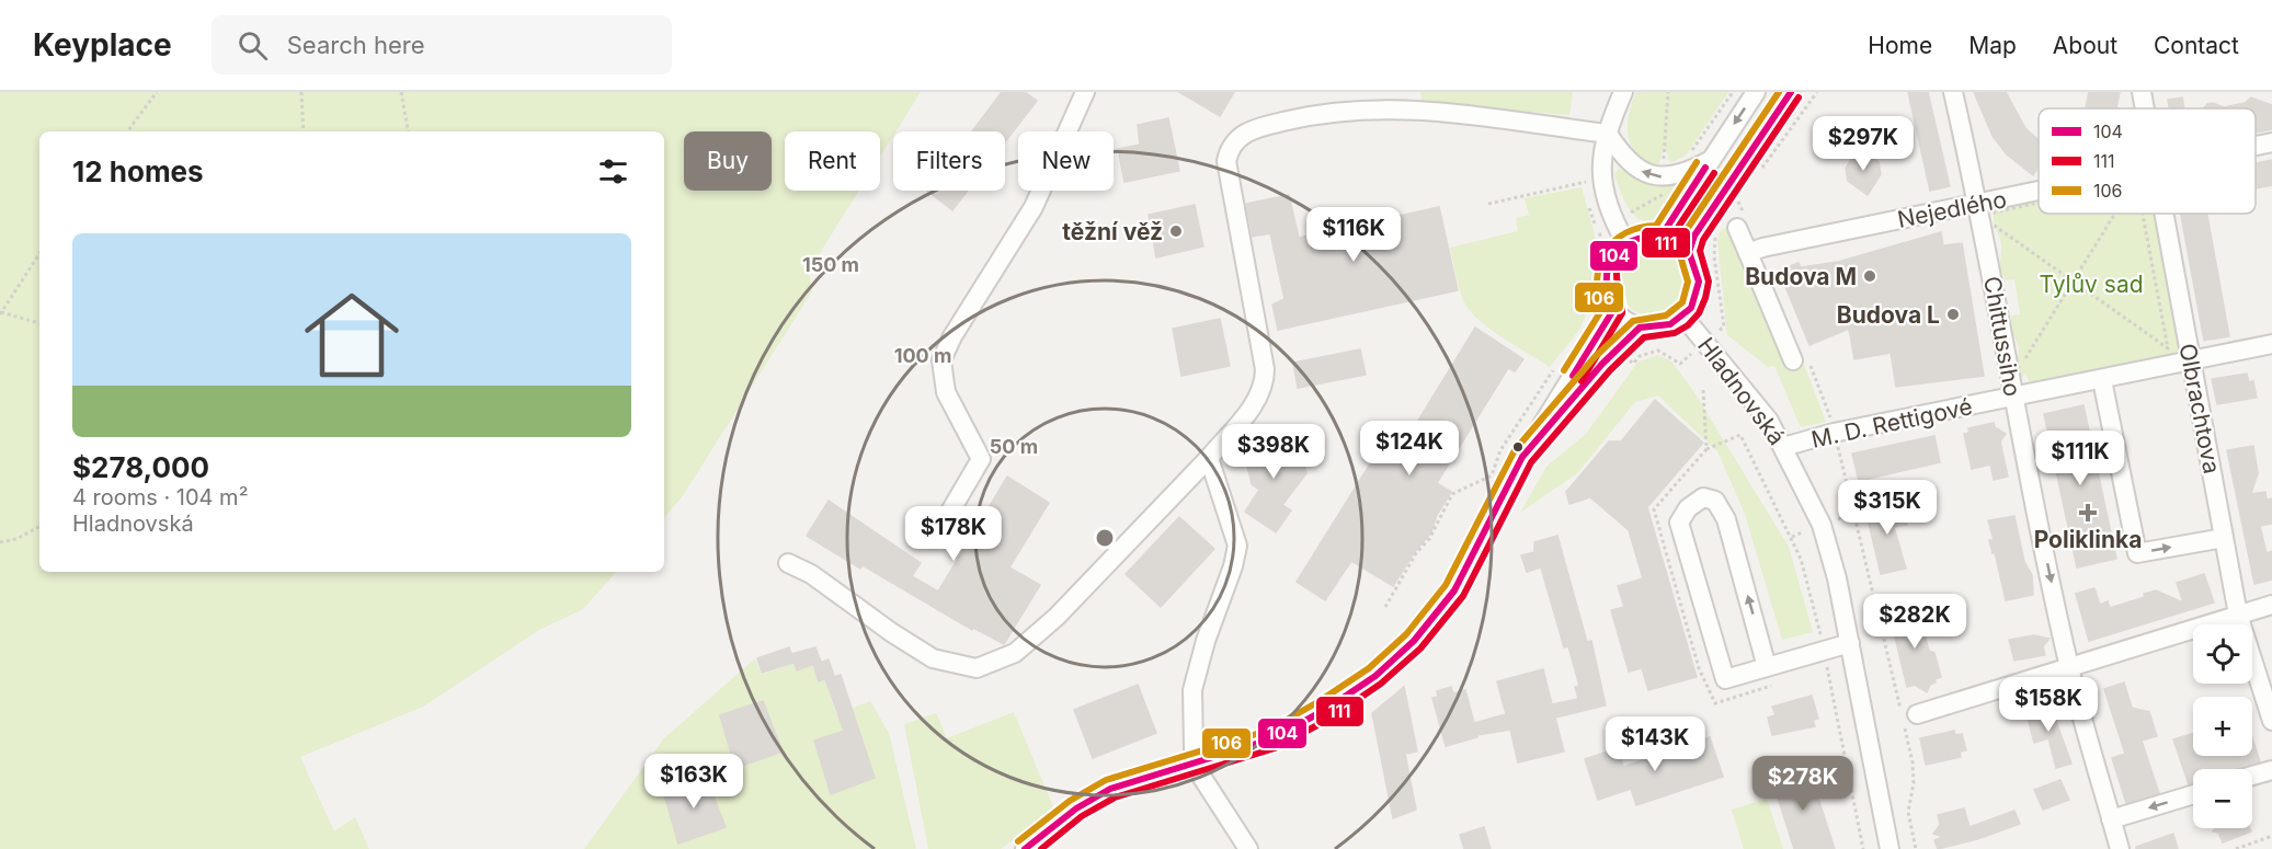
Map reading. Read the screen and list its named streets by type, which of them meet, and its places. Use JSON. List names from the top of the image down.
{
  "streets": {
    "street": [
      "Nejedlého",
      "Chittussiho",
      "Hladnovská",
      "Olbrachtova",
      "M. D. Rettigové"
    ]
  },
  "crossings": [
    ["Nejedlého", "Chittussiho"],
    ["Chittussiho", "M. D. Rettigové"],
    ["Hladnovská", "M. D. Rettigové"],
    ["Olbrachtova", "M. D. Rettigové"]
  ],
  "one_way": ["Chittussiho"],
  "parks": ["Tylův sad"],
  "places": {
    "other": ["těžní věž", "Budova M", "Budova L"],
    "health": ["Poliklinka"]
  },
  "lines": ["transit line 104", "transit line 106", "transit line 111"],
  "legend": ["104", "111", "106"],
  "page": {
    "header": "Keyplace",
    "search": "Search here",
    "nav": [
      "Home",
      "Map",
      "About",
      "Contact"
    ],
    "price": [
      "$297K",
      "$116K",
      "$124K",
      "$398K",
      "$111K",
      "$315K",
      "$178K",
      "$282K",
      "$158K",
      "$143K",
      "$163K",
      "$278K"
    ],
    "chip": [
      "Buy",
      "Rent",
      "Filters",
      "New"
    ],
    "heading": "12 homes",
    "list": [
      {
        "name": "$278,000",
        "note": "4 rooms · 104 m² · Hladnovská"
      }
    ],
    "map_buttons": ["+", "−"]
  },
  "rings": ["150 m", "100 m", "50 m"]
}
